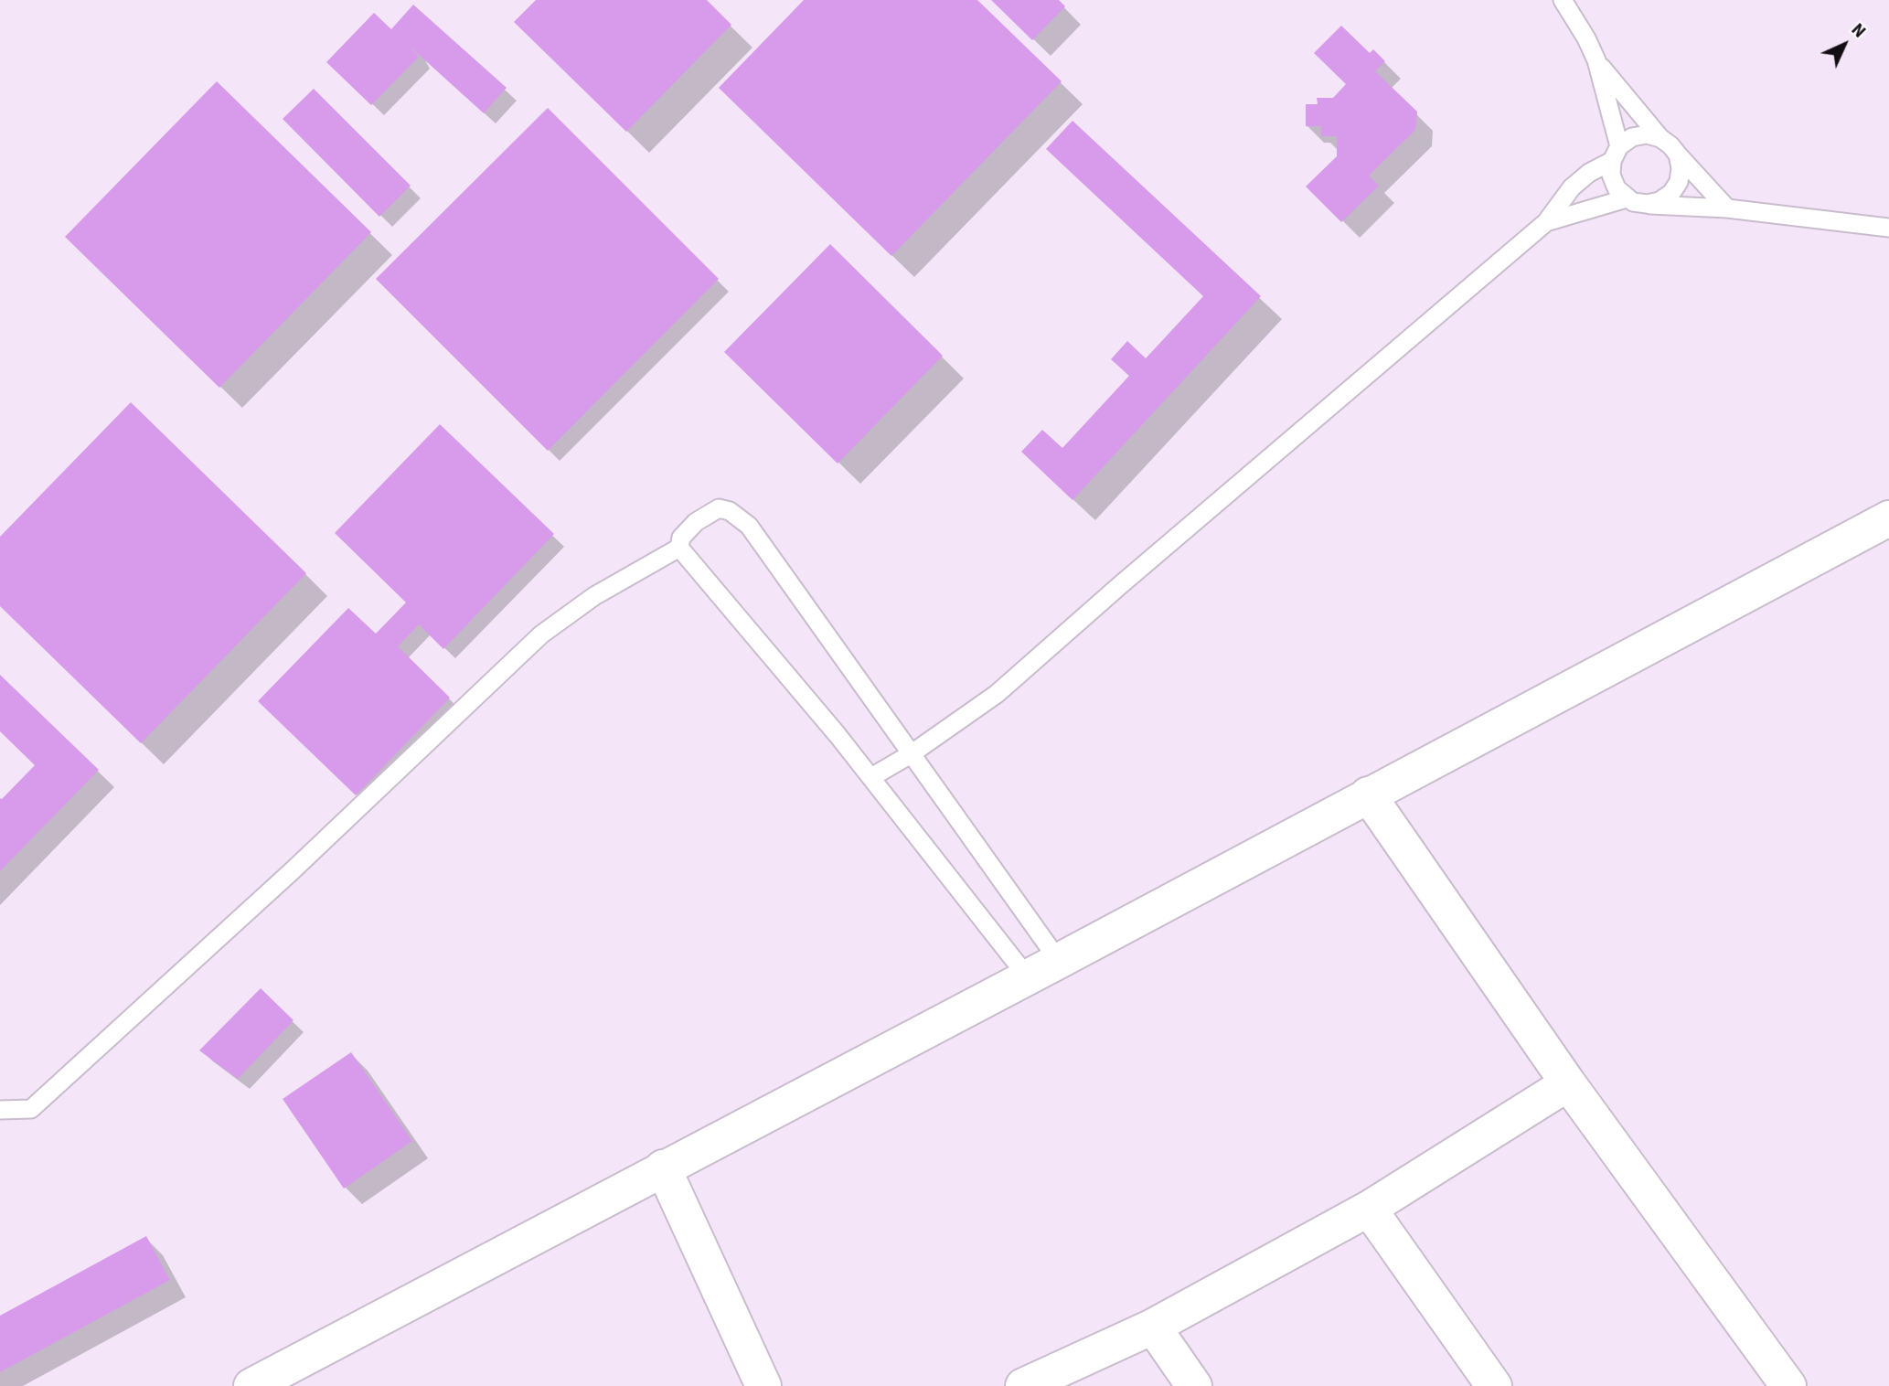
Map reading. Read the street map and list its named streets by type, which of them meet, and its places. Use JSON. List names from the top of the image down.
{
  "north": "top right"
}
